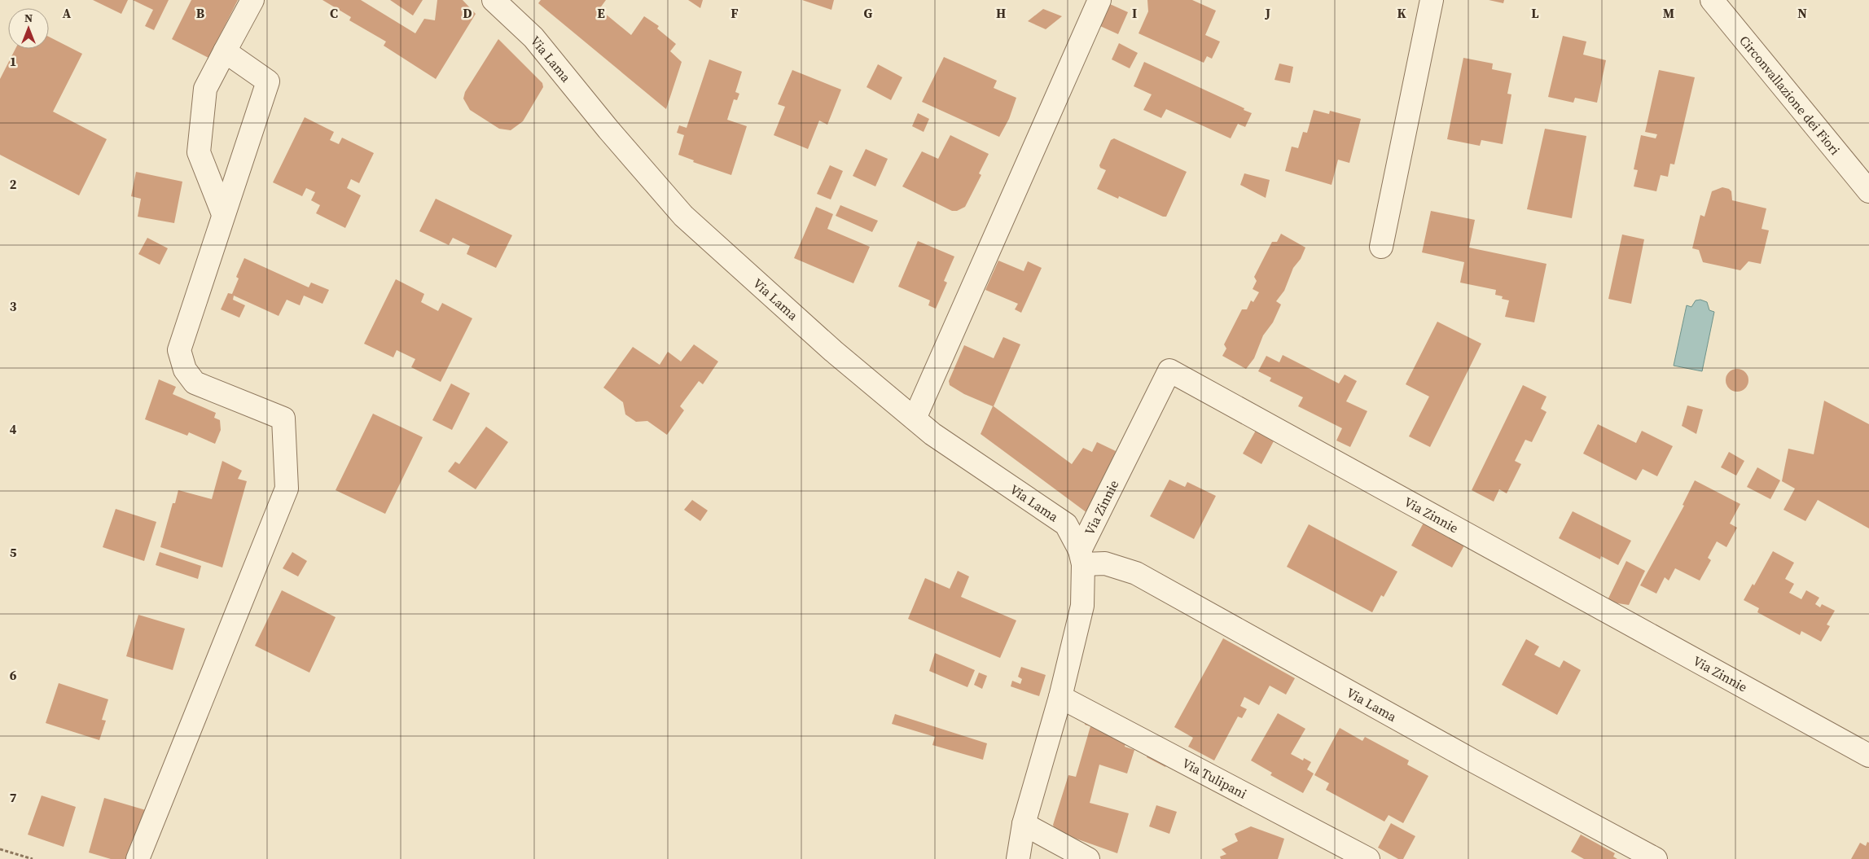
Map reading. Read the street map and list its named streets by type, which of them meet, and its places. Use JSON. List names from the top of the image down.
{
  "streets": {
    "street": [
      "Via Lama",
      "Circonvallazione dei Fiori",
      "Via Zinnie",
      "Via Tulipani"
    ]
  },
  "crossings": [
    ["Via Lama", "Via Zinnie"],
    ["Via Lama", "Via Tulipani"]
  ],
  "north": "top",
  "grid": {
    "columns": [
      "A",
      "B",
      "C",
      "D",
      "E",
      "F",
      "G",
      "H",
      "I",
      "J",
      "K",
      "L",
      "M",
      "N"
    ],
    "rows": [
      "1",
      "2",
      "3",
      "4",
      "5",
      "6",
      "7"
    ]
  }
}
